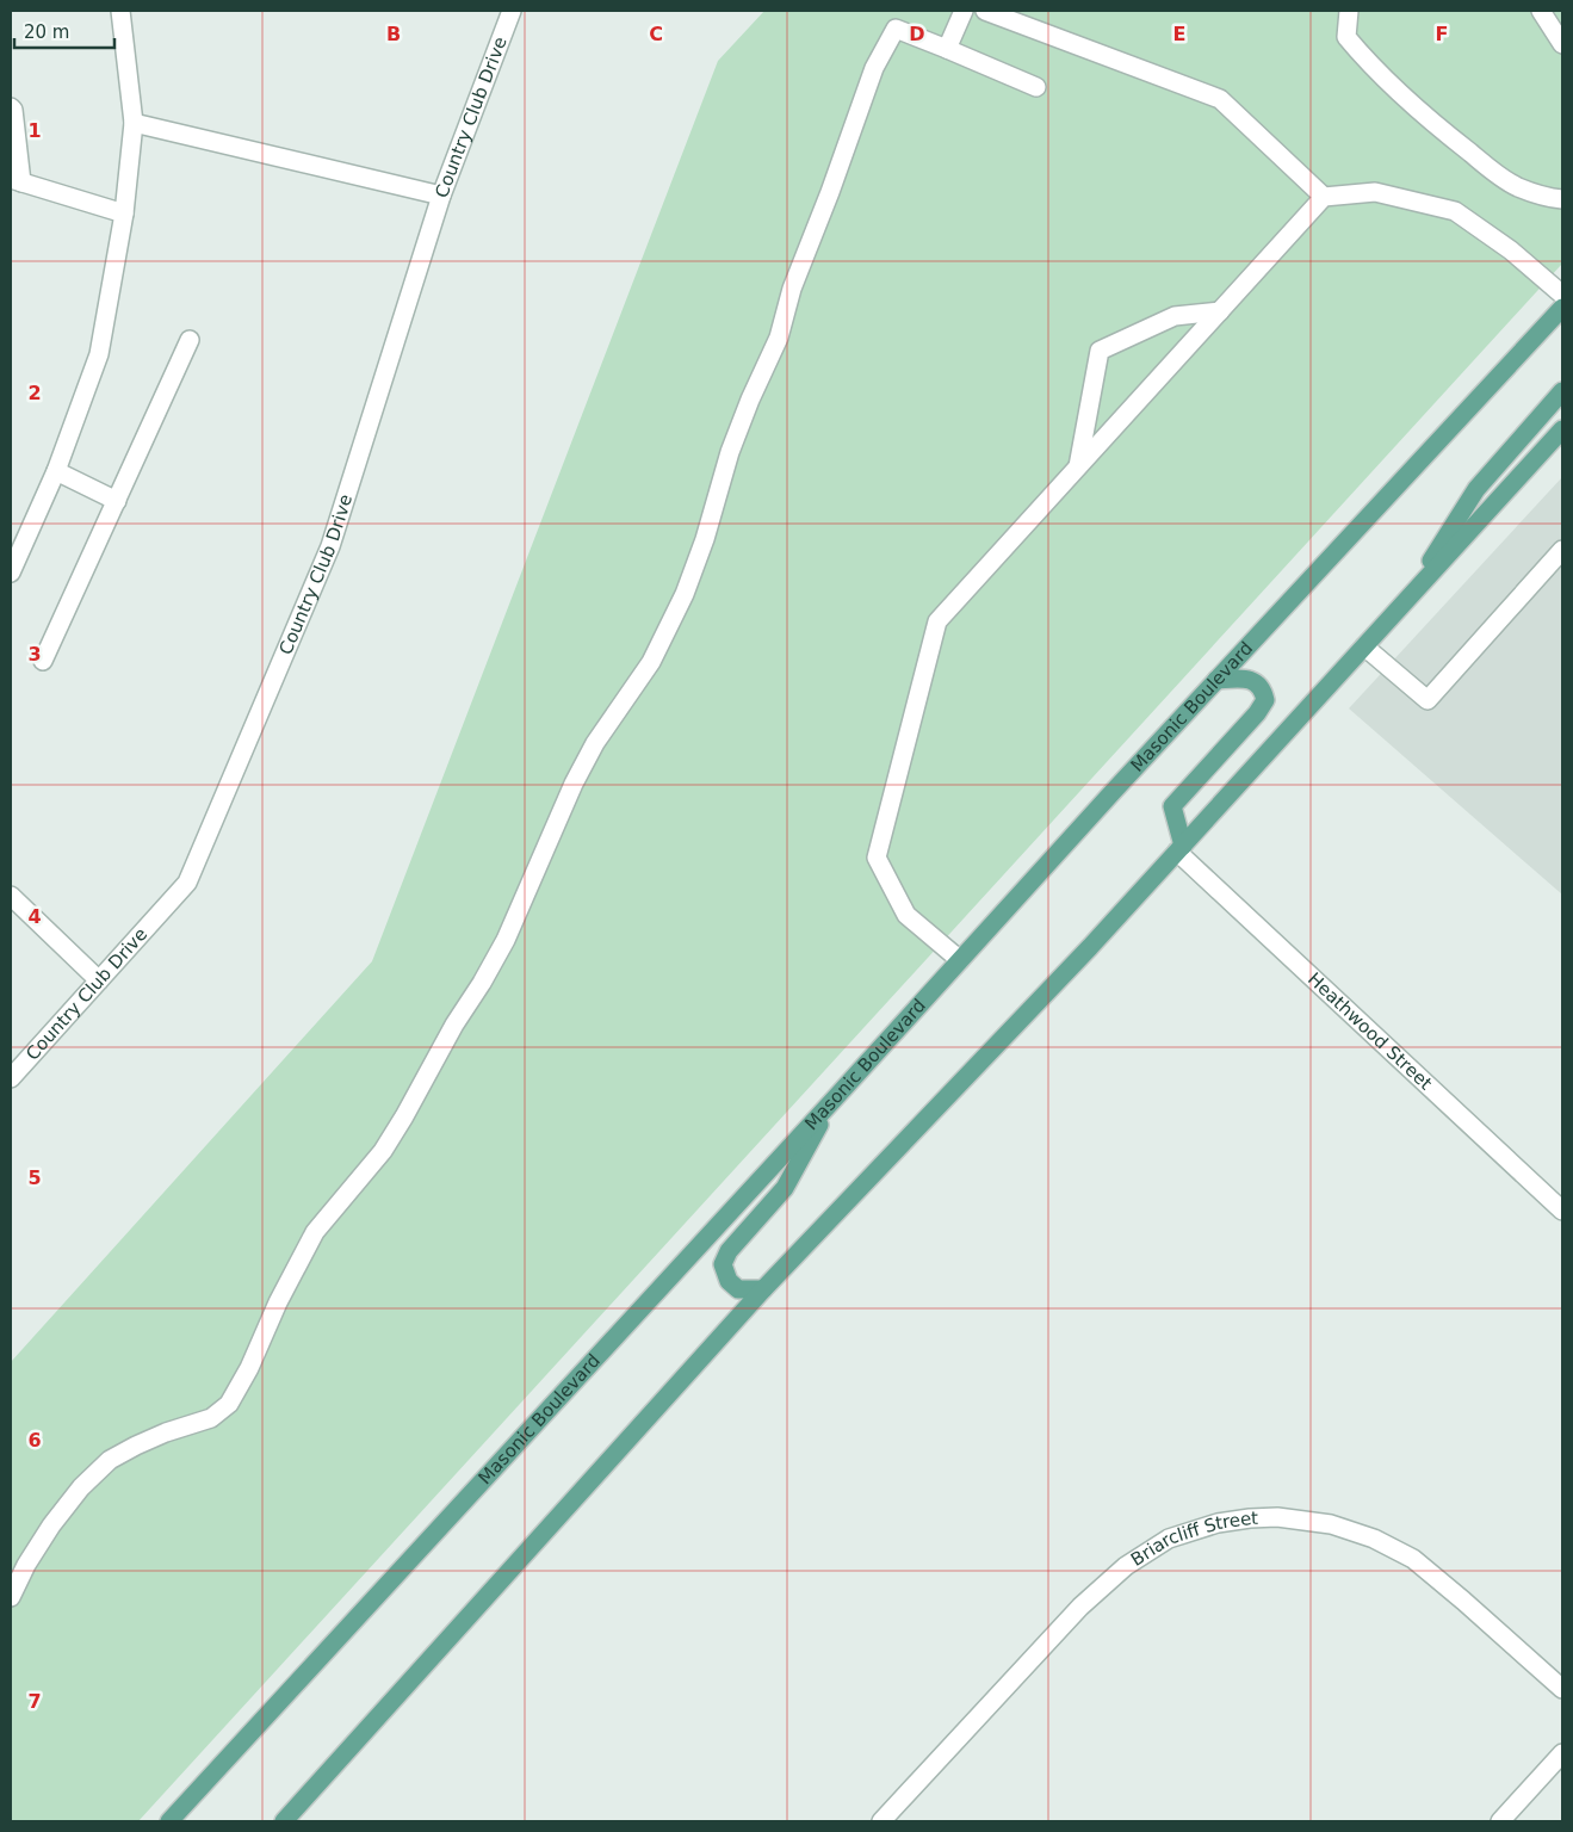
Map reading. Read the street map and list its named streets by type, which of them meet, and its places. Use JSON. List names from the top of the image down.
{
  "streets": {
    "main road": ["Masonic Boulevard"],
    "street": ["Country Club Drive", "Heathwood Street", "Briarcliff Street"]
  },
  "scale_bar": "20 m",
  "grid": {
    "columns": [
      "B",
      "C",
      "D",
      "E",
      "F"
    ],
    "rows": [
      "1",
      "2",
      "3",
      "4",
      "5",
      "6",
      "7"
    ]
  }
}
